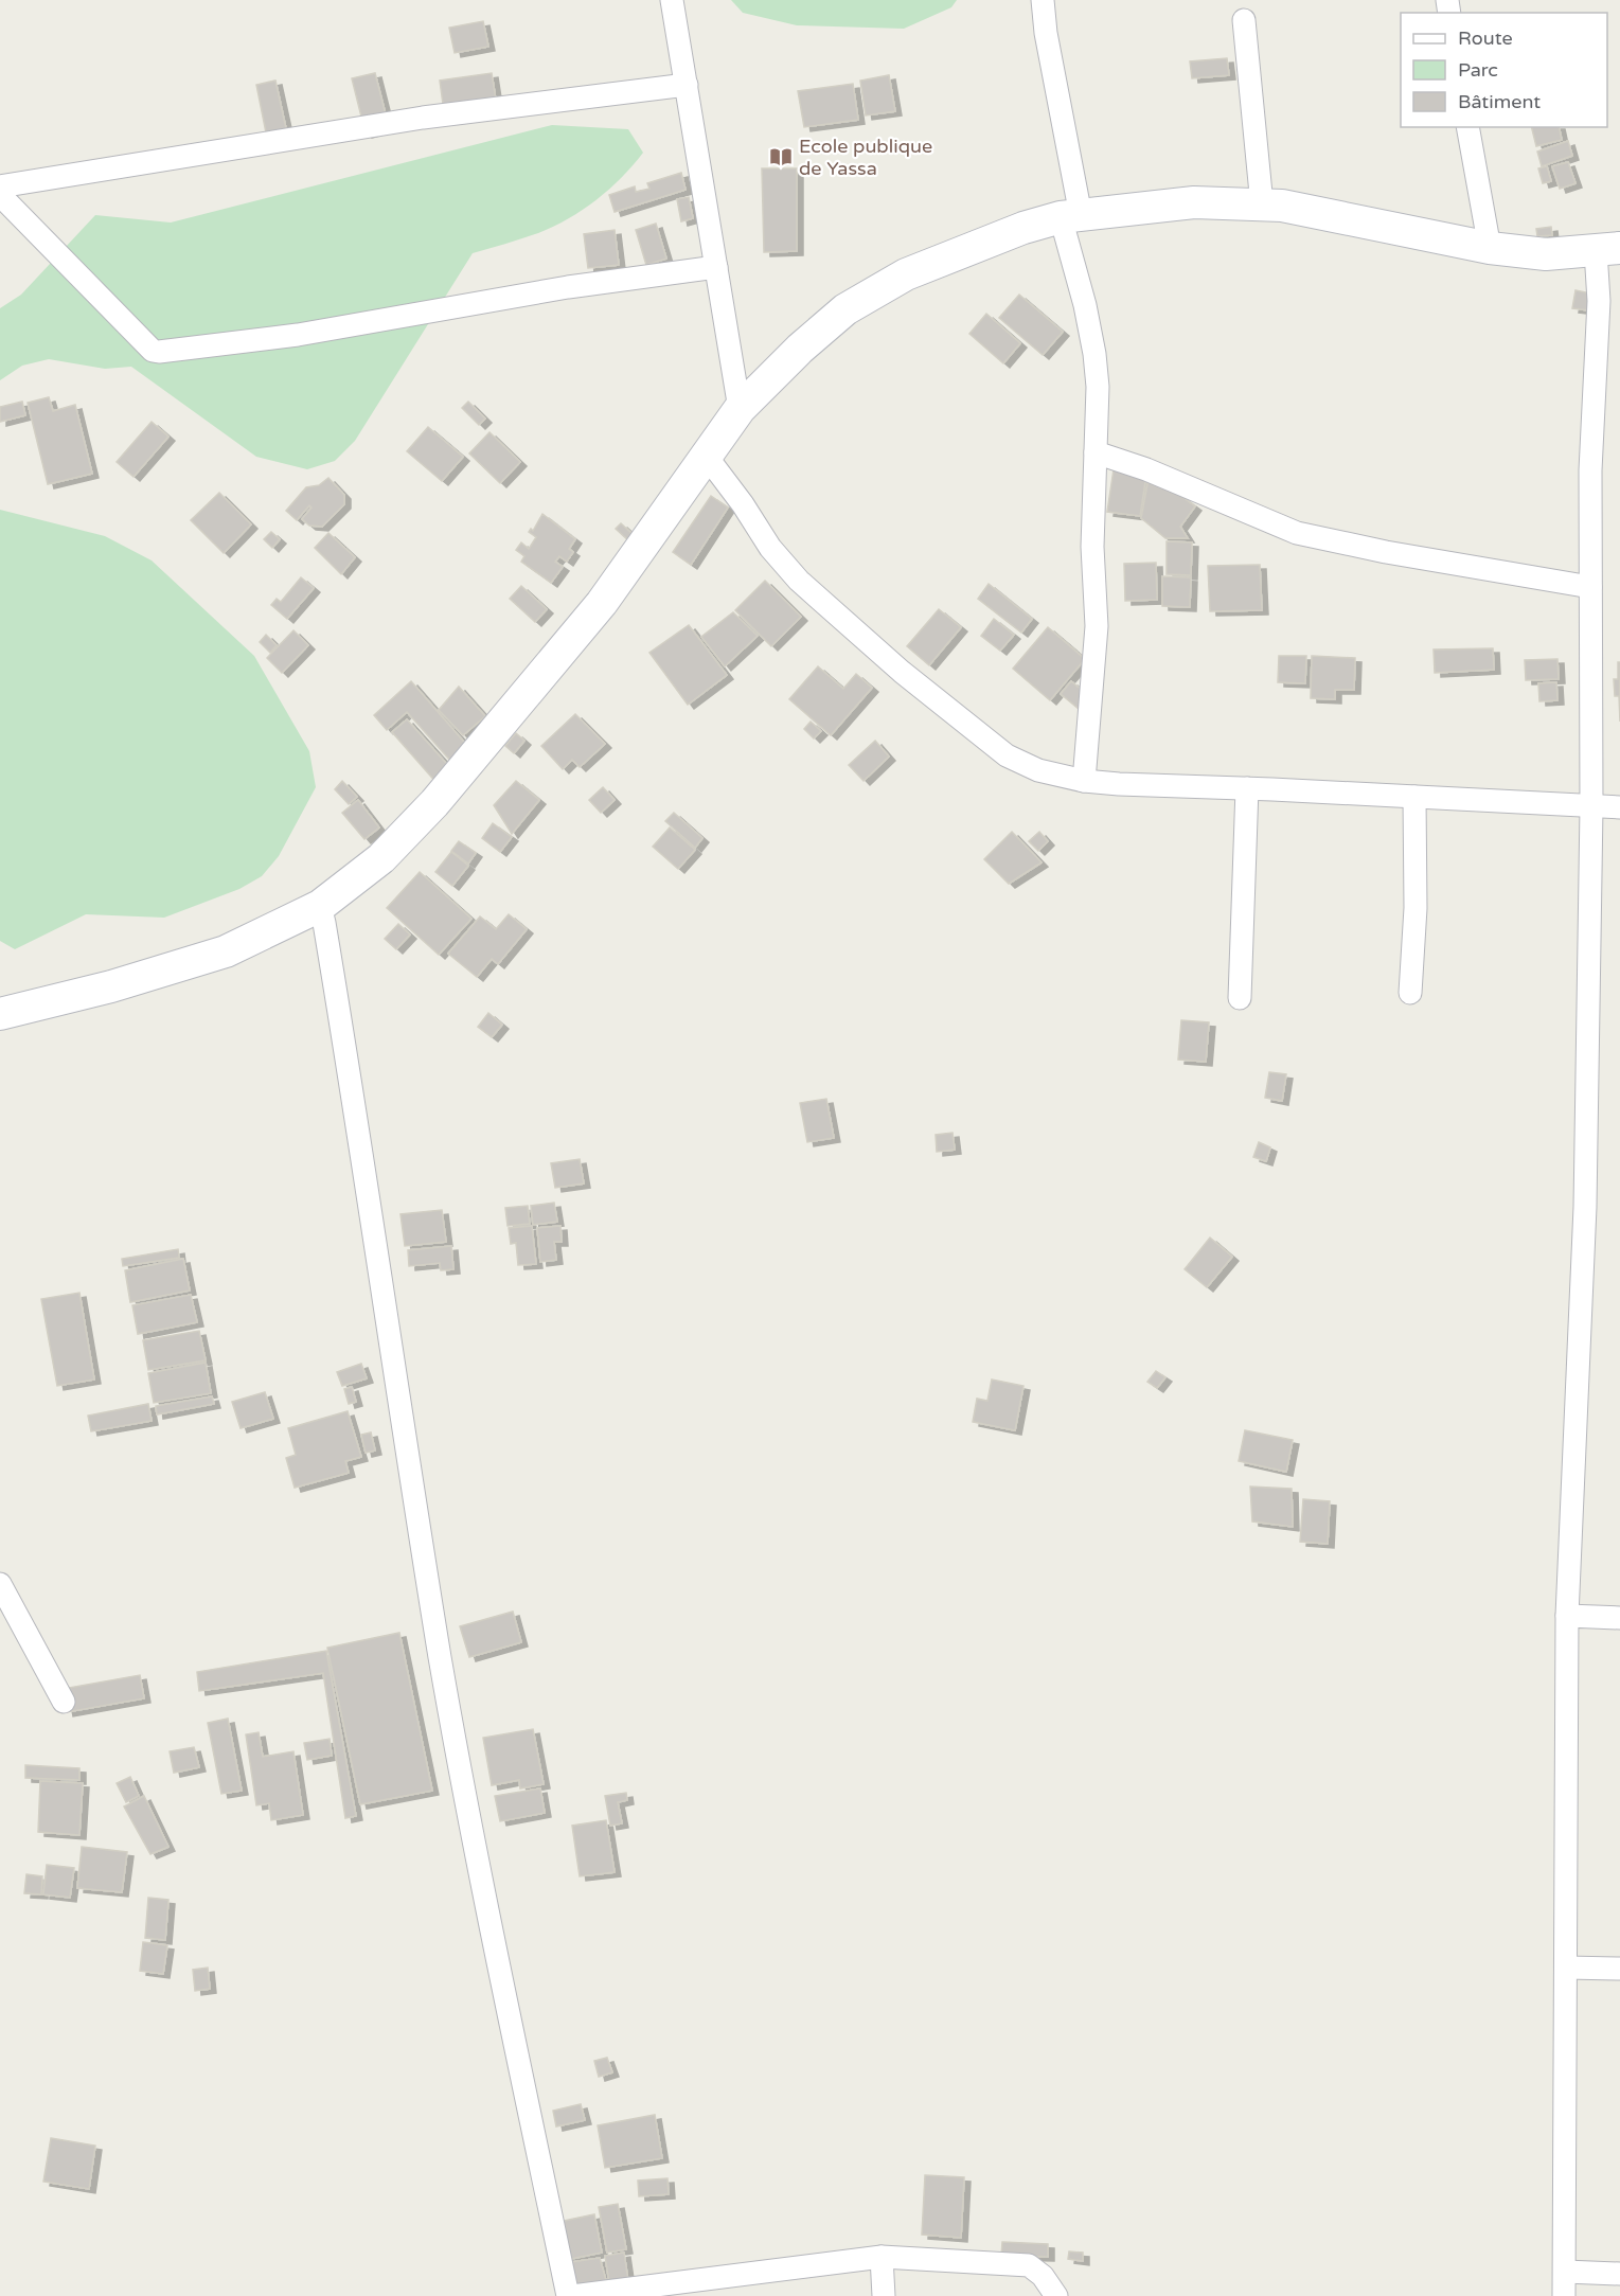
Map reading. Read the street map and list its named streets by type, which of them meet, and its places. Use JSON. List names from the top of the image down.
{
  "places": {
    "library": ["Ecole publique de Yassa"]
  },
  "legend": ["Route", "Parc", "Bâtiment"]
}
